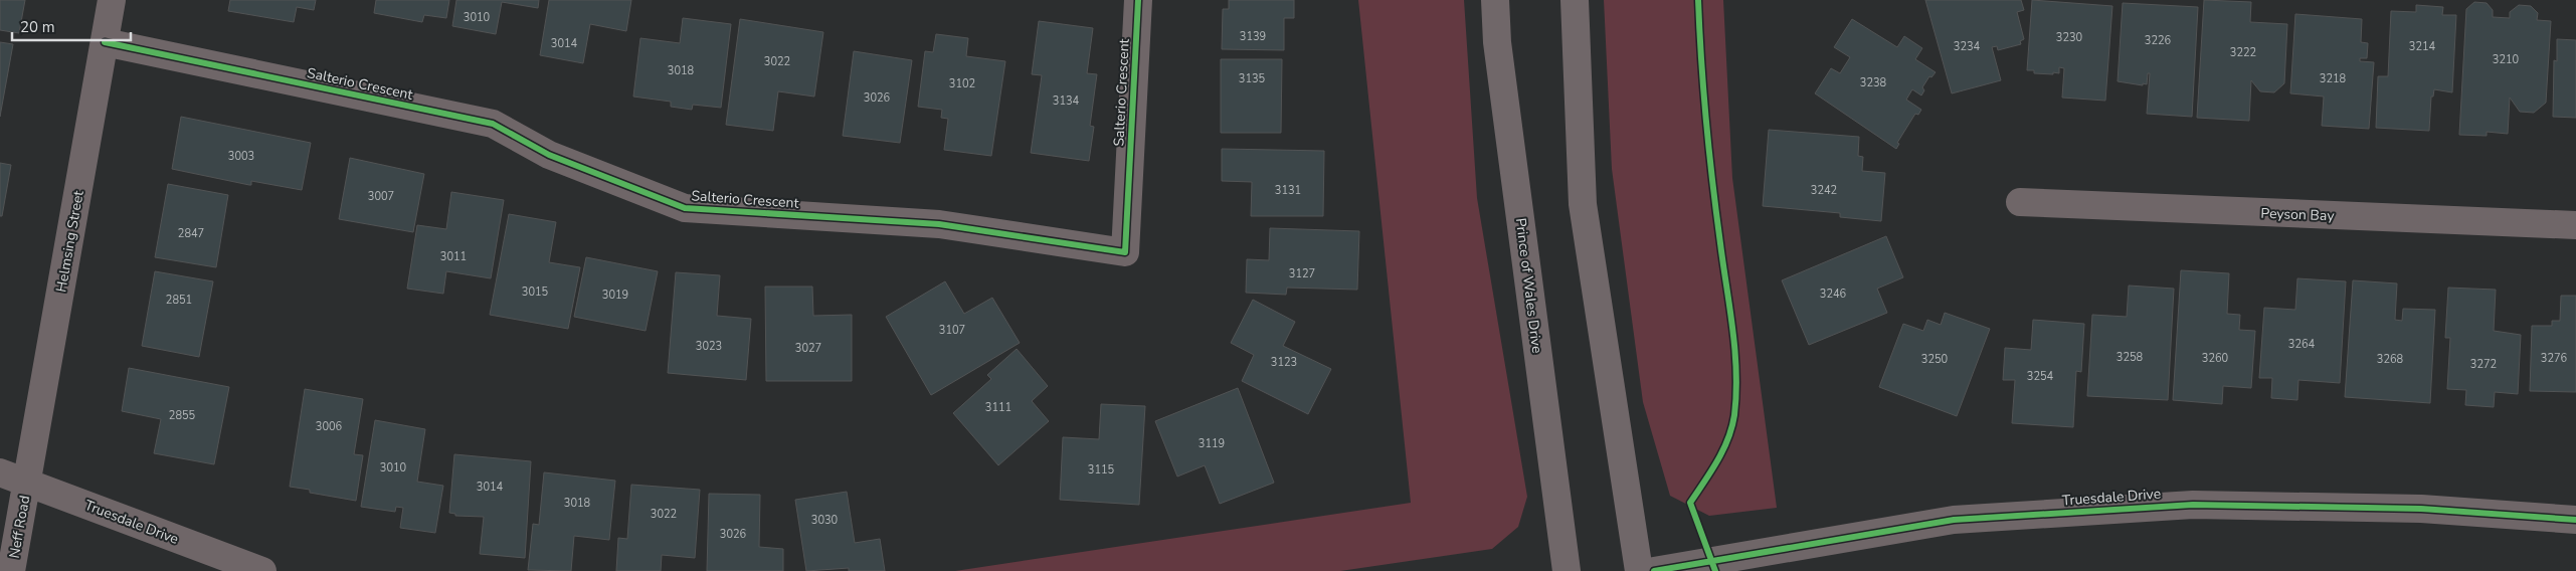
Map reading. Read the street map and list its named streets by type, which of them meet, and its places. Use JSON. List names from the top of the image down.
{
  "streets": {
    "main road": ["Prince of Wales Drive"],
    "street": [
      "Salterio Crescent",
      "Peyson Bay",
      "Helmsing Street",
      "Truesdale Drive",
      "Neff Road"
    ]
  },
  "crossings": [
    ["Salterio Crescent", "Helmsing Street"],
    ["Helmsing Street", "Truesdale Drive"],
    ["Helmsing Street", "Neff Road"],
    ["Truesdale Drive", "Neff Road"]
  ],
  "house_numbers": [
    "3010",
    "3139",
    "3230",
    "3226",
    "3014",
    "3234",
    "3214",
    "3222",
    "3210",
    "3022",
    "3018",
    "3135",
    "3218",
    "3238",
    "3102",
    "3026",
    "3134",
    "3003",
    "3131",
    "3242",
    "3007",
    "2847",
    "3011",
    "3127",
    "3015",
    "3246",
    "3019",
    "2851",
    "3107",
    "3264",
    "3023",
    "3027",
    "3258",
    "3260",
    "3276",
    "3250",
    "3268",
    "3123",
    "3272",
    "3254",
    "3111",
    "2855",
    "3006",
    "3119",
    "3010",
    "3115",
    "3014",
    "3018",
    "3022",
    "3030",
    "3026"
  ],
  "scale_bar": "20 m"
}
